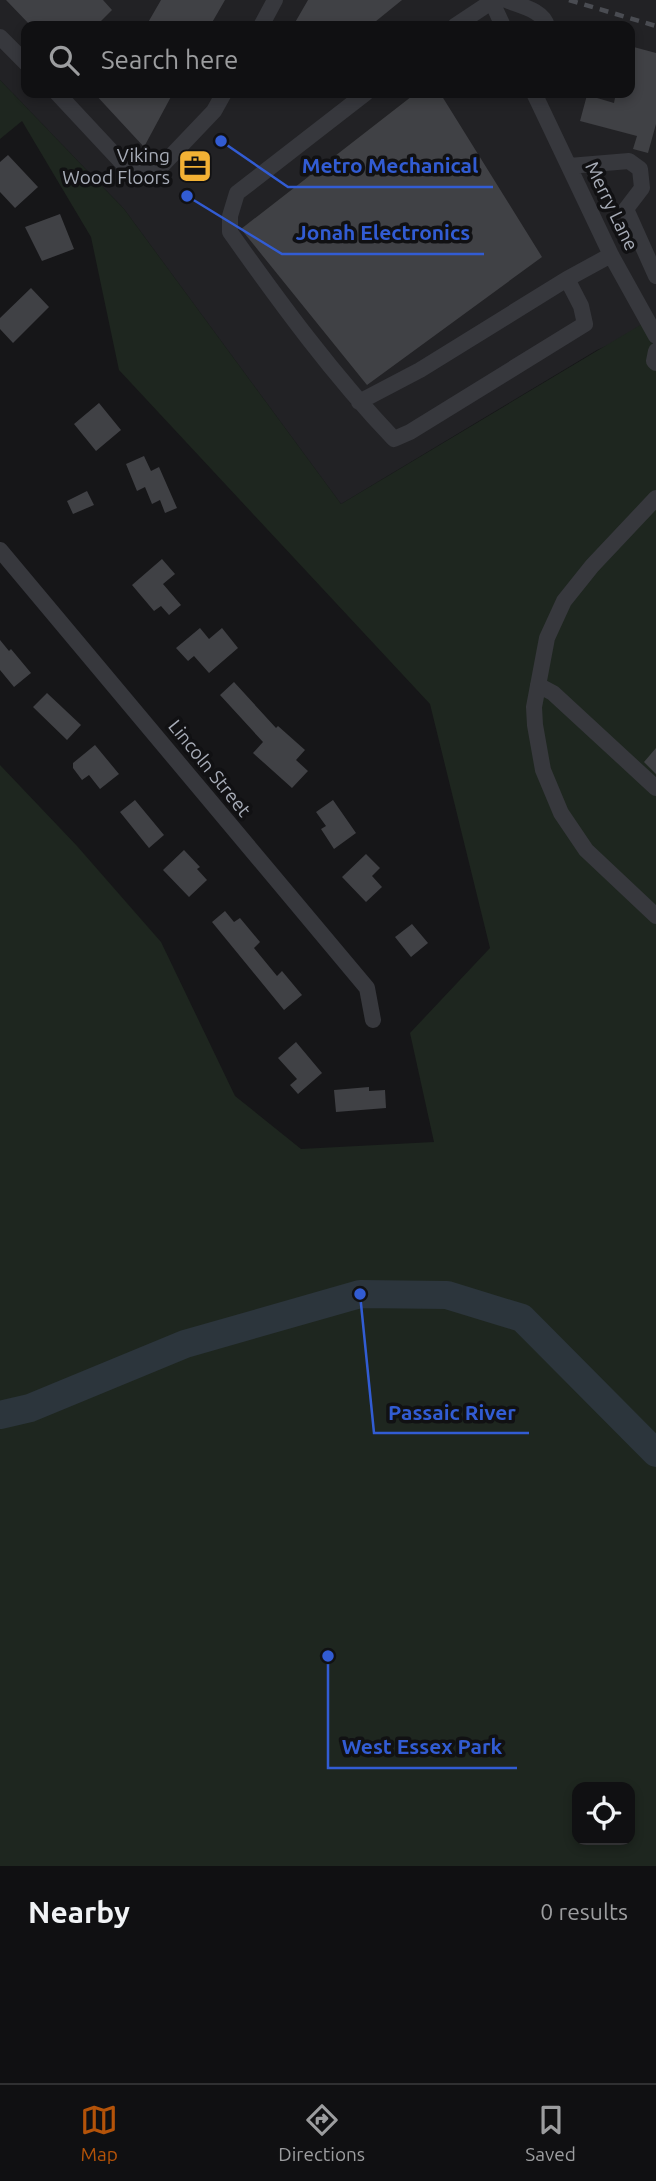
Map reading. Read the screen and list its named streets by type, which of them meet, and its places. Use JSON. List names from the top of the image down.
{
  "streets": {
    "street": ["Merry Lane", "Lincoln Street"]
  },
  "places": {
    "other": [
      "Metro Mechanical",
      "Jonah Electronics",
      "Passaic River",
      "West Essex Park"
    ],
    "office": ["Viking Wood Floors"]
  },
  "page": {
    "search": "Search here",
    "heading": ["Nearby", "0 results"],
    "nav": ["Map", "Directions", "Saved"]
  }
}
